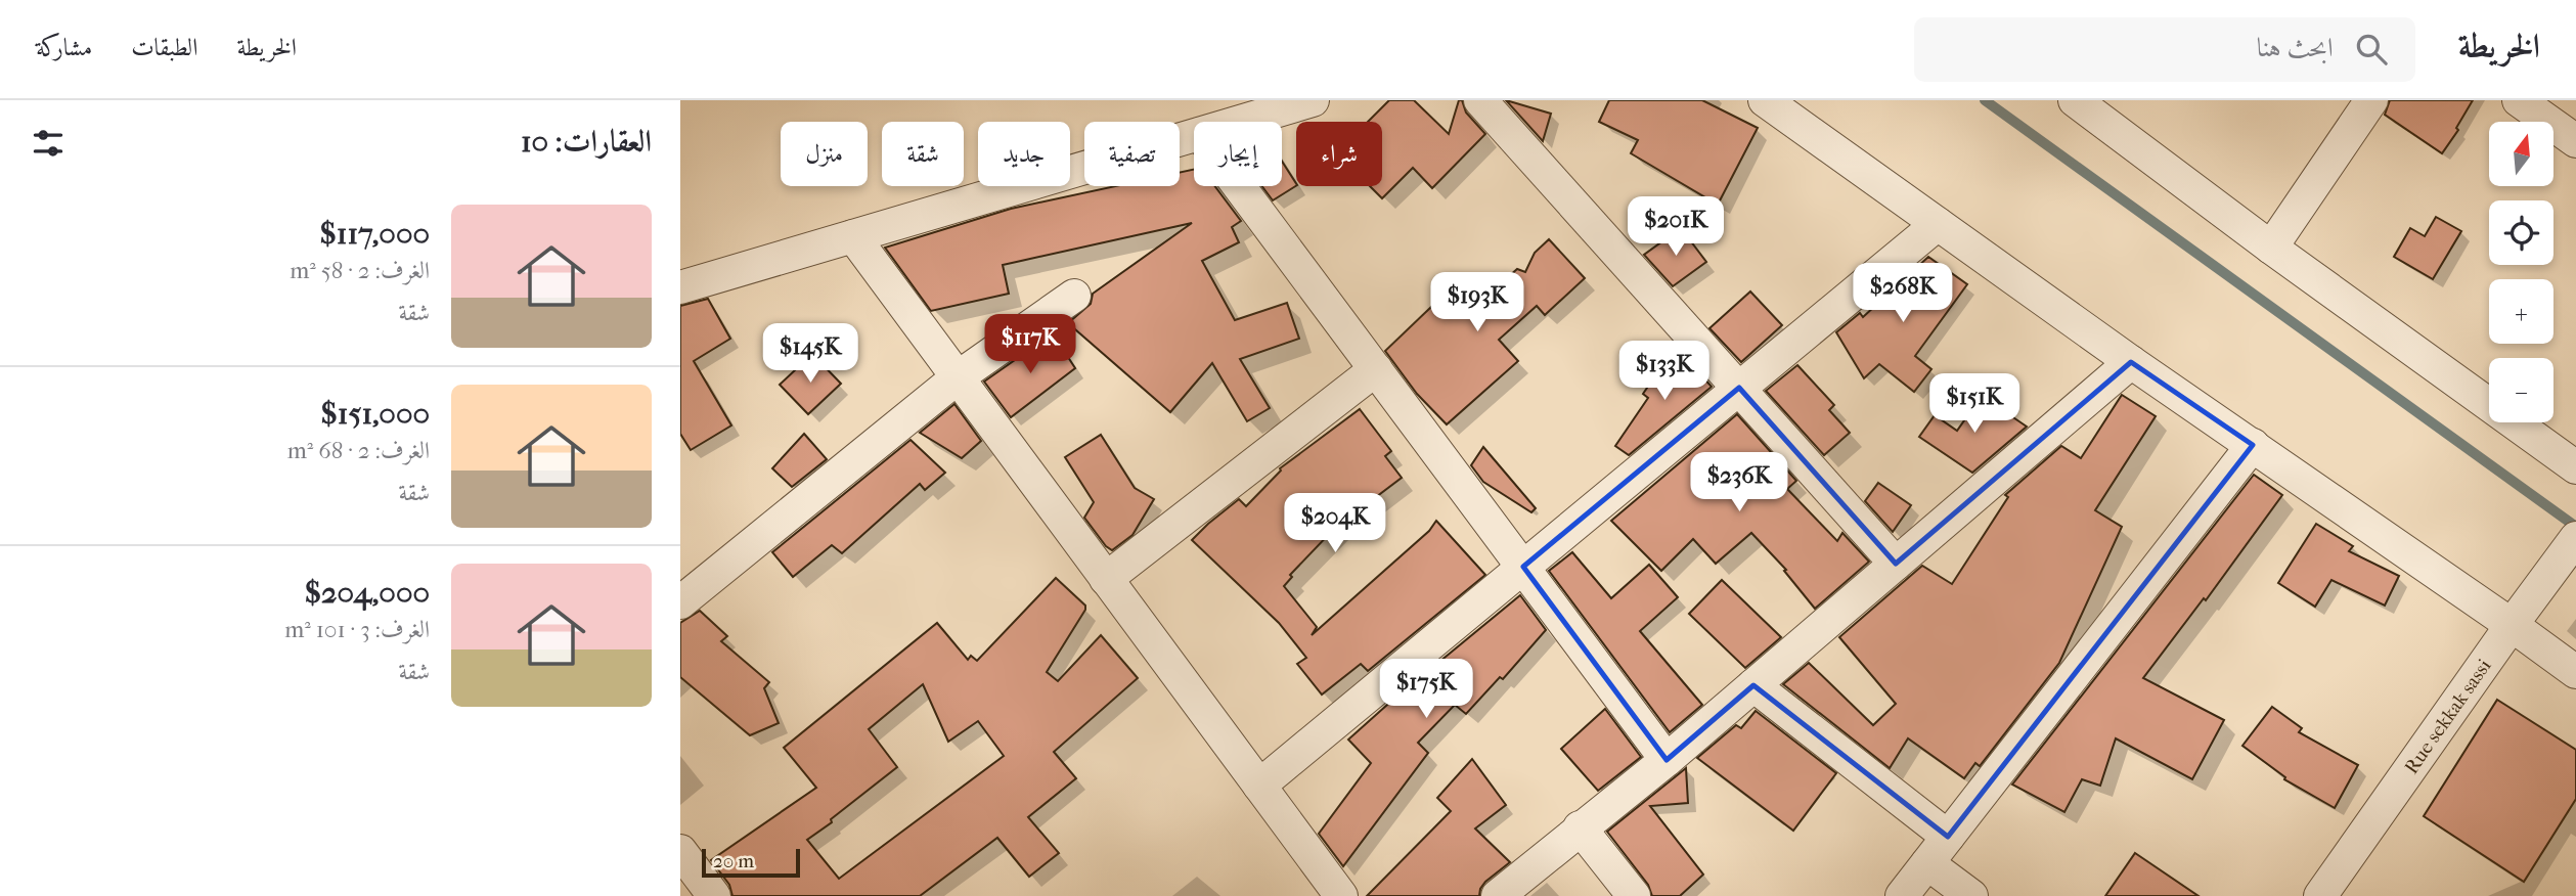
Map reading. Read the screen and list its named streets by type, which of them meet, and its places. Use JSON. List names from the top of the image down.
{
  "streets": {
    "street": ["Rue sekkak sassi"]
  },
  "scale_bar": "20 m",
  "north": "top",
  "page": {
    "header": "الخريطة",
    "search": "ابحث هنا",
    "nav": ["الخريطة", "الطبقات", "مشاركة"],
    "heading": "العقارات: 10",
    "map_buttons": ["+", "−"],
    "chip": [
      "شراء",
      "إيجار",
      "تصفية",
      "جديد",
      "شقة",
      "منزل"
    ],
    "list": [
      {
        "name": "$117,000",
        "note": "الغرف: 2 · 58 m² · شقة"
      },
      {
        "name": "$151,000",
        "note": "الغرف: 2 · 68 m² · شقة"
      },
      {
        "name": "$204,000",
        "note": "الغرف: 3 · 101 m² · شقة"
      }
    ],
    "price": [
      "$201K",
      "$268K",
      "$193K",
      "$117K",
      "$145K",
      "$133K",
      "$151K",
      "$236K",
      "$204K",
      "$175K"
    ],
    "scale": "20 m"
  }
}
